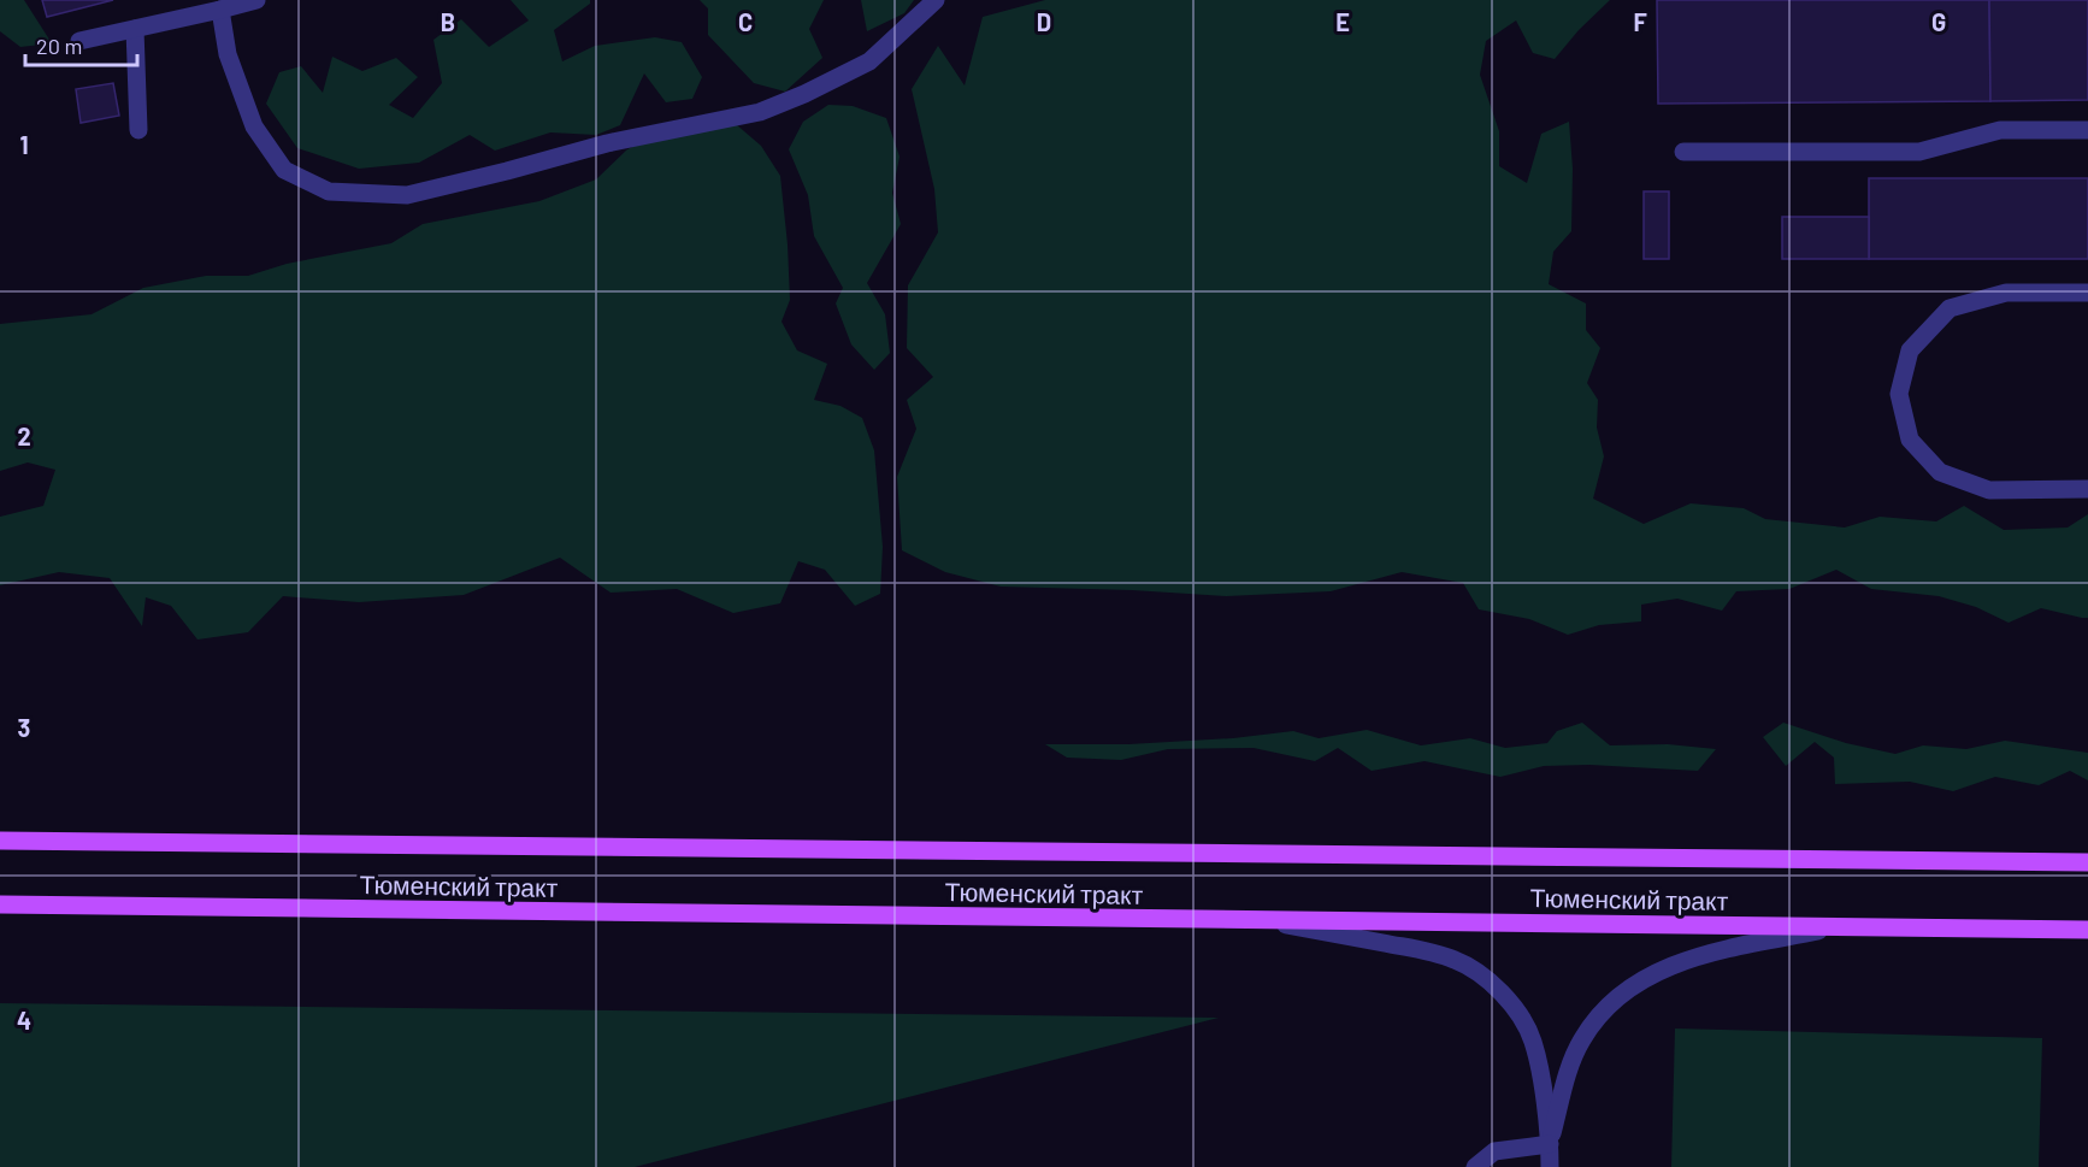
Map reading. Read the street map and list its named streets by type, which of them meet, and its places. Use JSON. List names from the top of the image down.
{
  "streets": {
    "main road": ["Тюменский тракт"]
  },
  "scale_bar": "20 m",
  "grid": {
    "columns": [
      "B",
      "C",
      "D",
      "E",
      "F",
      "G"
    ],
    "rows": [
      "1",
      "2",
      "3",
      "4"
    ]
  }
}
